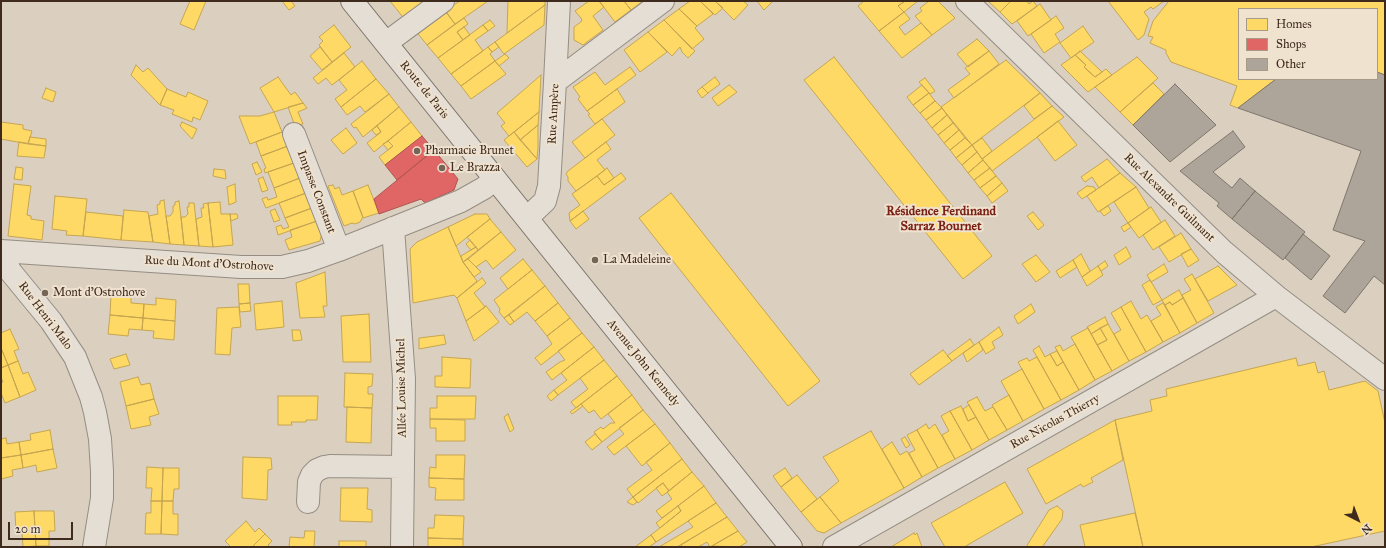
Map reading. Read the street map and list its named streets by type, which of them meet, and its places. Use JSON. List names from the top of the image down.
{
  "streets": {
    "street": [
      "Route de Paris",
      "Rue Ampère",
      "Impasse Constant",
      "Rue Alexandre Guilmant",
      "Rue du Mont d'Ostrohove",
      "Rue Henri Malo",
      "Avenue John Kennedy",
      "Allée Louise Michel",
      "Rue Nicolas Thierry"
    ]
  },
  "crossings": [
    ["Route de Paris", "Rue du Mont d'Ostrohove"],
    ["Route de Paris", "Avenue John Kennedy"],
    ["Rue Ampère", "Avenue John Kennedy"],
    ["Impasse Constant", "Rue du Mont d'Ostrohove"],
    ["Rue Alexandre Guilmant", "Rue Nicolas Thierry"],
    ["Rue du Mont d'Ostrohove", "Rue Henri Malo"],
    ["Rue du Mont d'Ostrohove", "Avenue John Kennedy"],
    ["Rue du Mont d'Ostrohove", "Allée Louise Michel"]
  ],
  "districts": ["Résidence Ferdinand Sarraz Bournet"],
  "places": [
    "Pharmacie Brunet",
    "Le Brazza",
    "La Madeleine",
    "Mont d'Ostrohove"
  ],
  "legend": ["Homes", "Shops", "Other"],
  "scale_bar": "20 m",
  "north": "bottom right"
}
